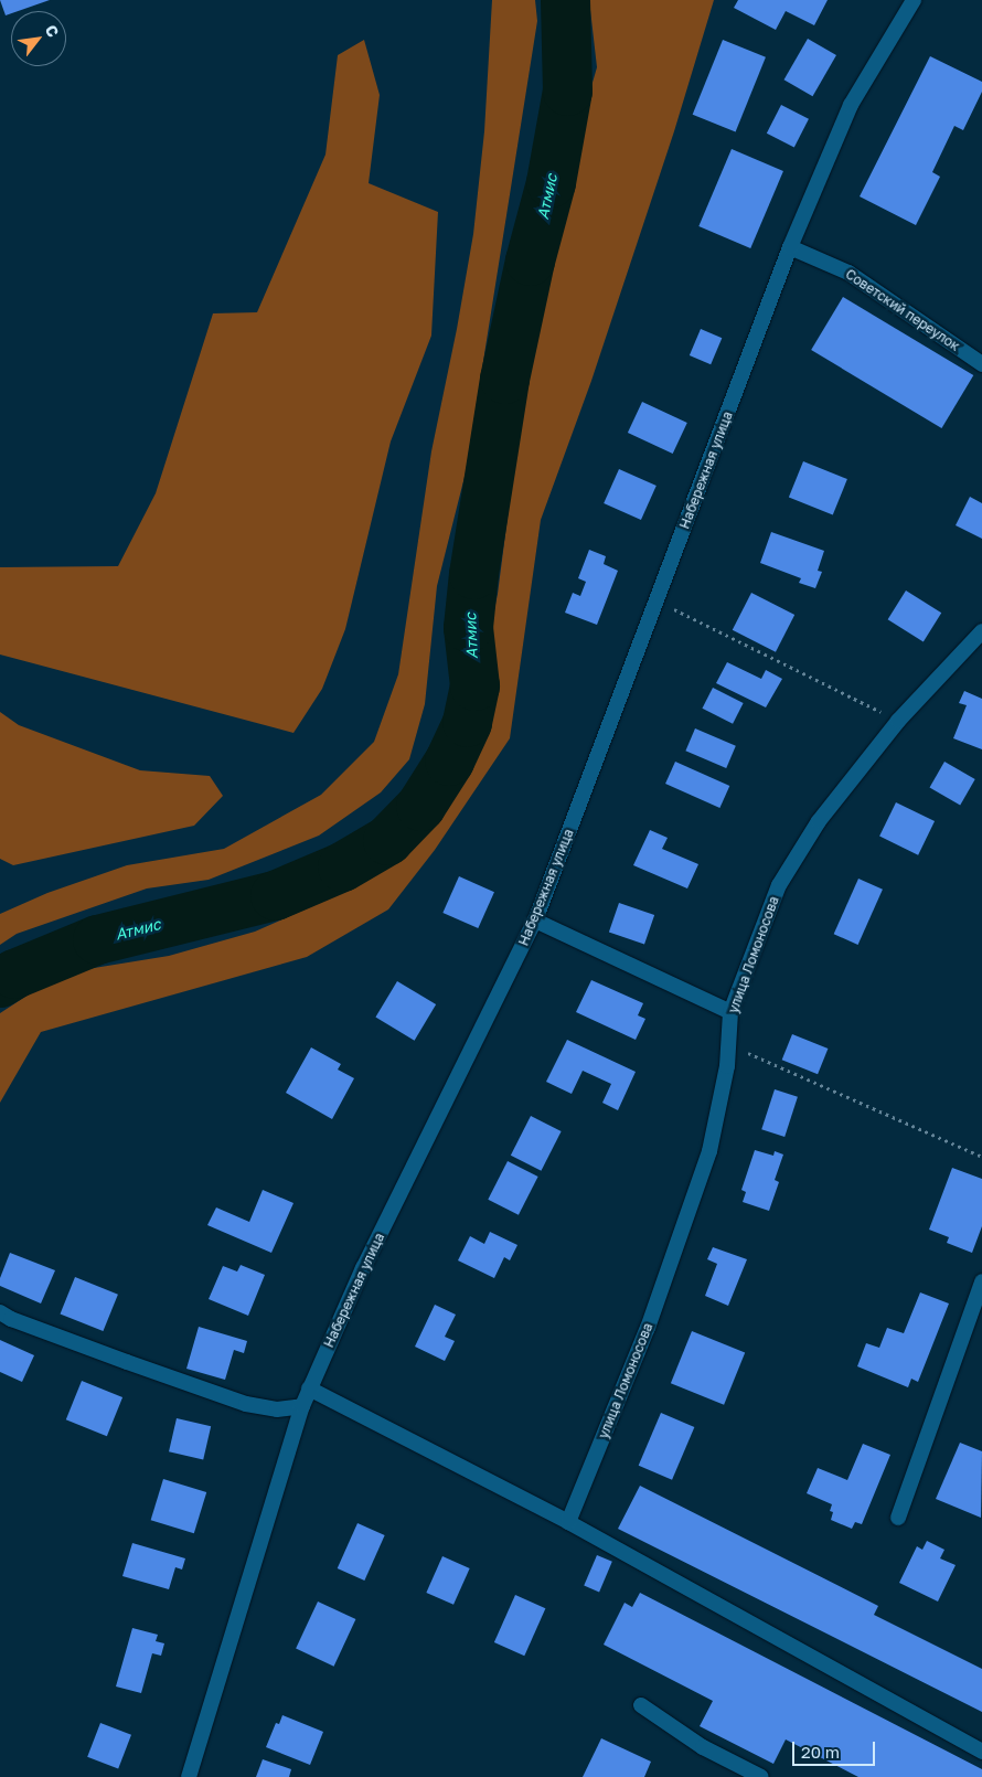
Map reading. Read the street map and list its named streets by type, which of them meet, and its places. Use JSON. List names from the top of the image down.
{
  "streets": {
    "street": ["Советский переулок", "Набережная улица", "улица Ломоносова"]
  },
  "crossings": [
    ["Советский переулок", "Набережная улица"]
  ],
  "water": ["Атмис"],
  "scale_bar": "20 m",
  "north": "top right"
}
